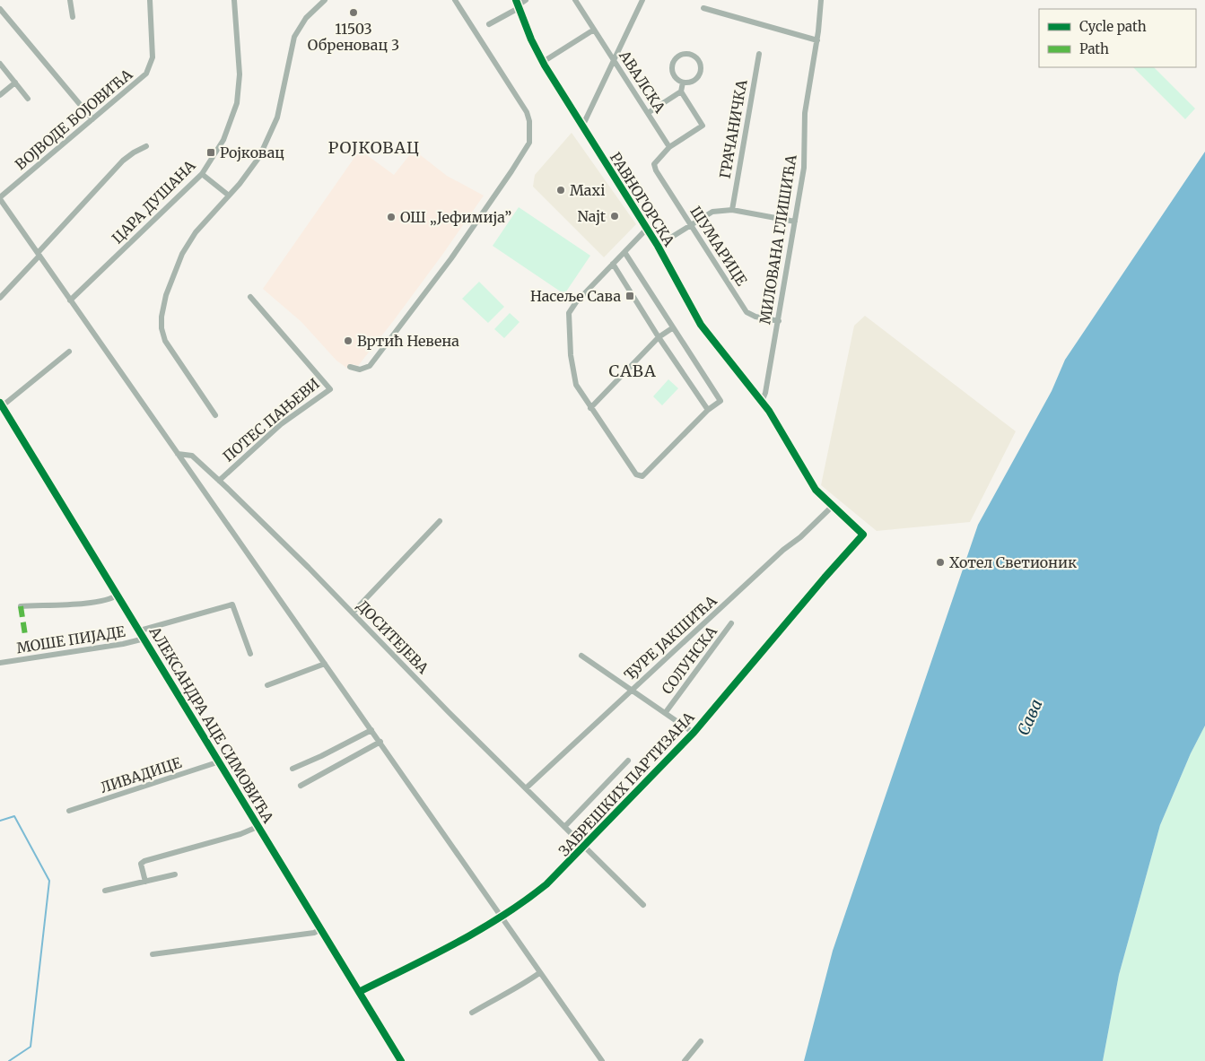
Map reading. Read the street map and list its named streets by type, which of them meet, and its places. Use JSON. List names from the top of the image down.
{
  "streets": {
    "street": [
      "АВАЛСКА",
      "ВОЈВОДЕ БОЈОВИЋА",
      "ГРАЧАНИЧКА",
      "РАВНОГОРСКА",
      "ЦАРА ДУШАНА",
      "МИЛОВАНА ГЛИШИЋА",
      "ШУМАРИЦЕ",
      "ПОТЕС ПАЊЕВИ",
      "ДОСИТЕЈЕВА",
      "ЂУРЕ ЈАКШИЋА",
      "МОШЕ ПИЈАДЕ",
      "СОЛУНСКА",
      "АЛЕКСАНДРА АЦЕ СИМОВИЋА",
      "ЛИВАДИЦЕ",
      "ЗАБРЕШКИХ ПАРТИЗАНА"
    ]
  },
  "crossings": [
    ["АВАЛСКА", "ШУМАРИЦЕ"],
    ["РАВНОГОРСКА", "МИЛОВАНА ГЛИШИЋА"],
    ["РАВНОГОРСКА", "ЂУРЕ ЈАКШИЋА"],
    ["РАВНОГОРСКА", "ЗАБРЕШКИХ ПАРТИЗАНА"],
    ["МИЛОВАНА ГЛИШИЋА", "ШУМАРИЦЕ"],
    ["ПОТЕС ПАЊЕВИ", "ДОСИТЕЈЕВА"],
    ["ДОСИТЕЈЕВА", "ЂУРЕ ЈАКШИЋА"],
    ["ДОСИТЕЈЕВА", "ЗАБРЕШКИХ ПАРТИЗАНА"],
    ["МОШЕ ПИЈАДЕ", "АЛЕКСАНДРА АЦЕ СИМОВИЋА"],
    ["АЛЕКСАНДРА АЦЕ СИМОВИЋА", "ЛИВАДИЦЕ"],
    ["АЛЕКСАНДРА АЦЕ СИМОВИЋА", "ЗАБРЕШКИХ ПАРТИЗАНА"]
  ],
  "districts": ["РОЈКОВАЦ", "САВА"],
  "water": ["Сава"],
  "places": {
    "other": [
      "11503 Обреновац 3",
      "Maxi",
      "Najt",
      "ОШ „Јефимија”",
      "Вртић Невена",
      "Хотел Светионик"
    ],
    "transit": ["Ројковац", "Насеље Сава"]
  },
  "legend": ["Cycle path", "Path"]
}
